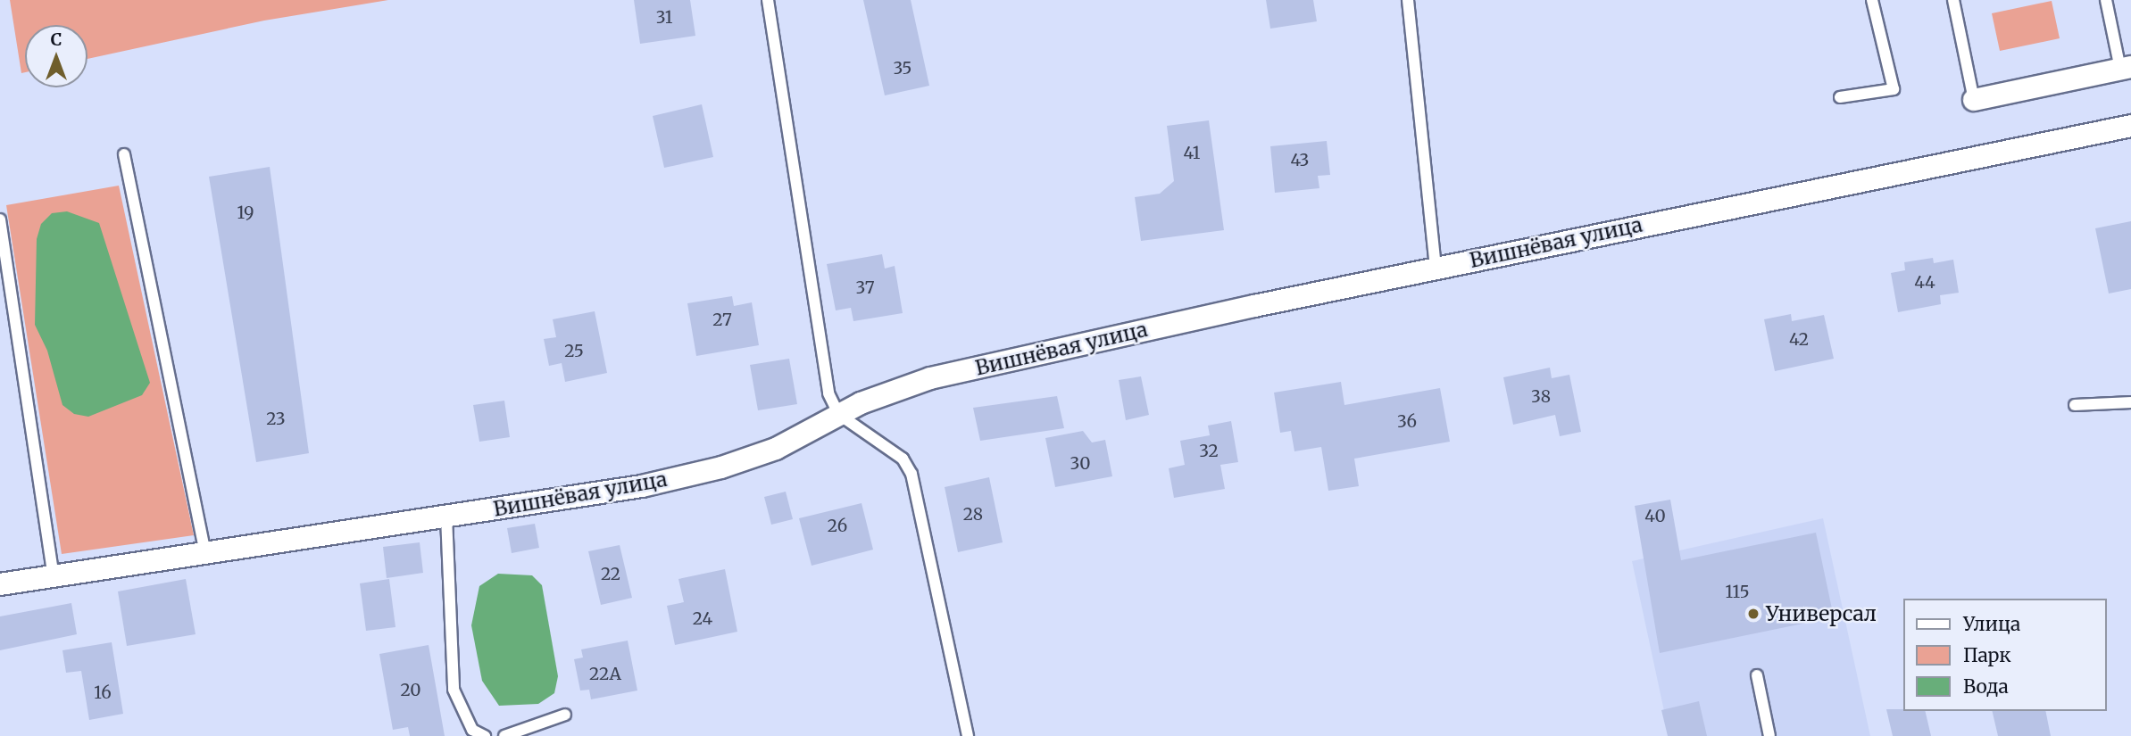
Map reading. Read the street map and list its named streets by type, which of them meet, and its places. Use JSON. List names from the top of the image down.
{
  "streets": {
    "street": ["Вишнёвая улица"]
  },
  "places": ["Универсал"],
  "house_numbers": [
    "31",
    "35",
    "41",
    "43",
    "19",
    "44",
    "37",
    "27",
    "42",
    "25",
    "38",
    "23",
    "36",
    "32",
    "30",
    "28",
    "40",
    "26",
    "22",
    "115",
    "24",
    "22А",
    "20",
    "16"
  ],
  "legend": ["Улица", "Парк", "Вода"],
  "north": "top"
}
